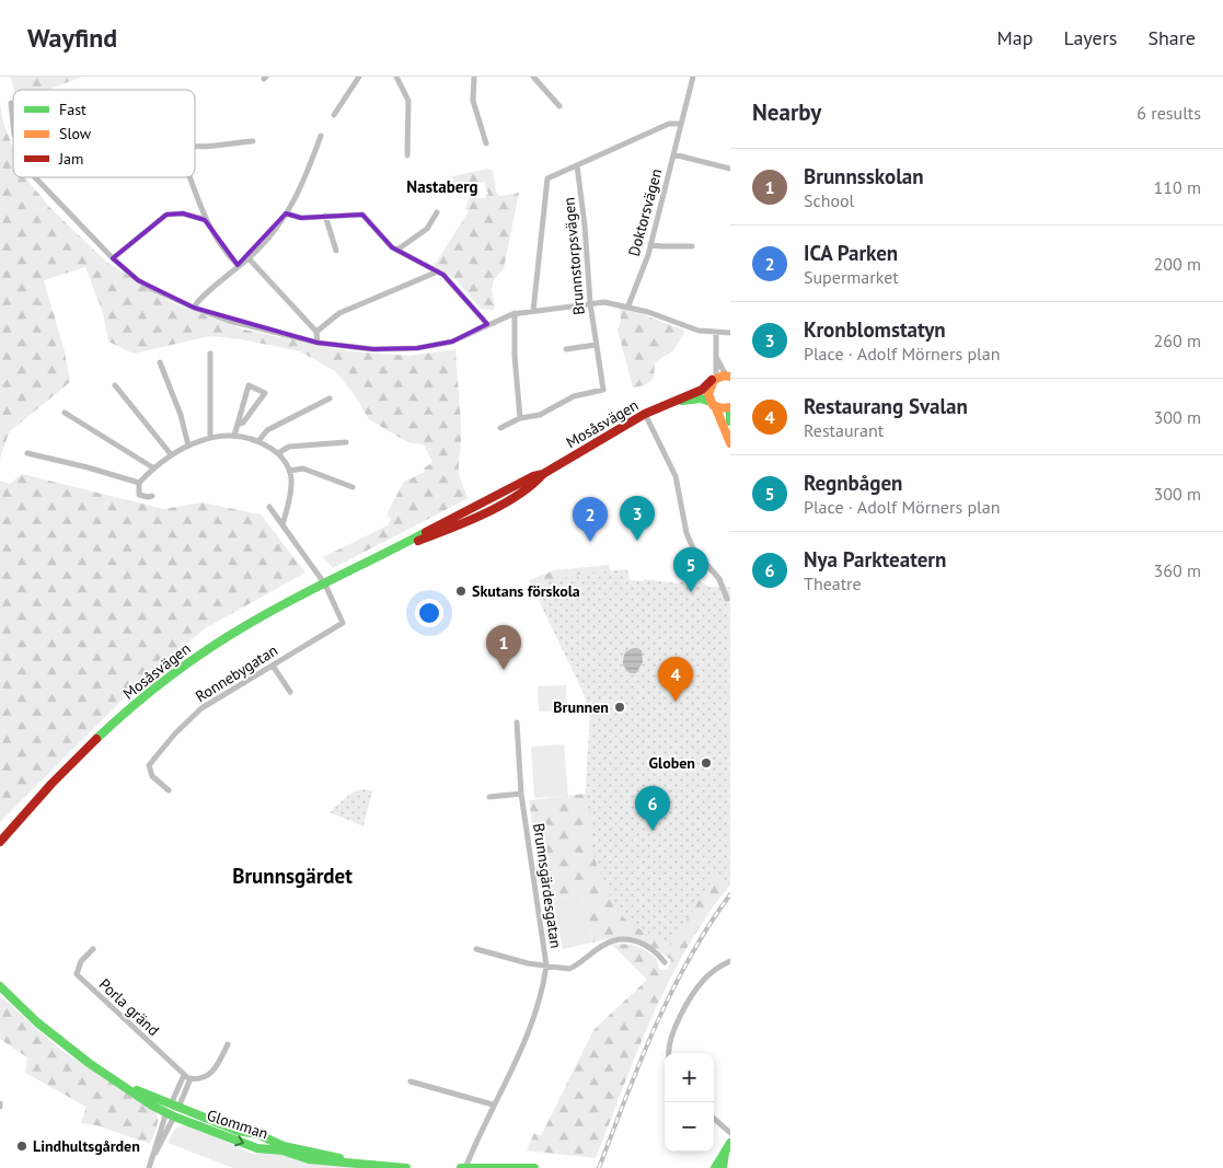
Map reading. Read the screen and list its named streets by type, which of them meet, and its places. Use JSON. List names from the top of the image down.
{
  "streets": {
    "main road": ["Mosåsvägen", "Glomman"],
    "street": [
      "Doktorsvägen",
      "Brunnstorpsvägen",
      "Ronnebygatan",
      "Brunnsgärdesgatan",
      "Porla gränd"
    ]
  },
  "crossings": [
    ["Mosåsvägen", "Ronnebygatan"]
  ],
  "districts": ["Nastaberg", "Brunnsgärdet"],
  "places": [
    "Skutans förskola",
    "Brunnen",
    "Globen",
    "Lindhultsgården"
  ],
  "legend": ["Fast", "Slow", "Jam"],
  "page": {
    "header": "Wayfind",
    "nav": ["Map", "Layers", "Share"],
    "heading": ["Nearby", "6 results"],
    "list": [
      {
        "mark": "1",
        "name": "Brunnsskolan",
        "note": "School",
        "value": "110 m"
      },
      {
        "mark": "2",
        "name": "ICA Parken",
        "note": "Supermarket",
        "value": "200 m"
      },
      {
        "mark": "3",
        "name": "Kronblomstatyn",
        "note": "Place · Adolf Mörners plan",
        "value": "260 m"
      },
      {
        "mark": "4",
        "name": "Restaurang Svalan",
        "note": "Restaurant",
        "value": "300 m"
      },
      {
        "mark": "5",
        "name": "Regnbågen",
        "note": "Place · Adolf Mörners plan",
        "value": "300 m"
      },
      {
        "mark": "6",
        "name": "Nya Parkteatern",
        "note": "Theatre",
        "value": "360 m"
      }
    ],
    "pins": [
      "3",
      "2",
      "5",
      "1",
      "4",
      "6"
    ],
    "map_buttons": ["+", "−"]
  }
}
